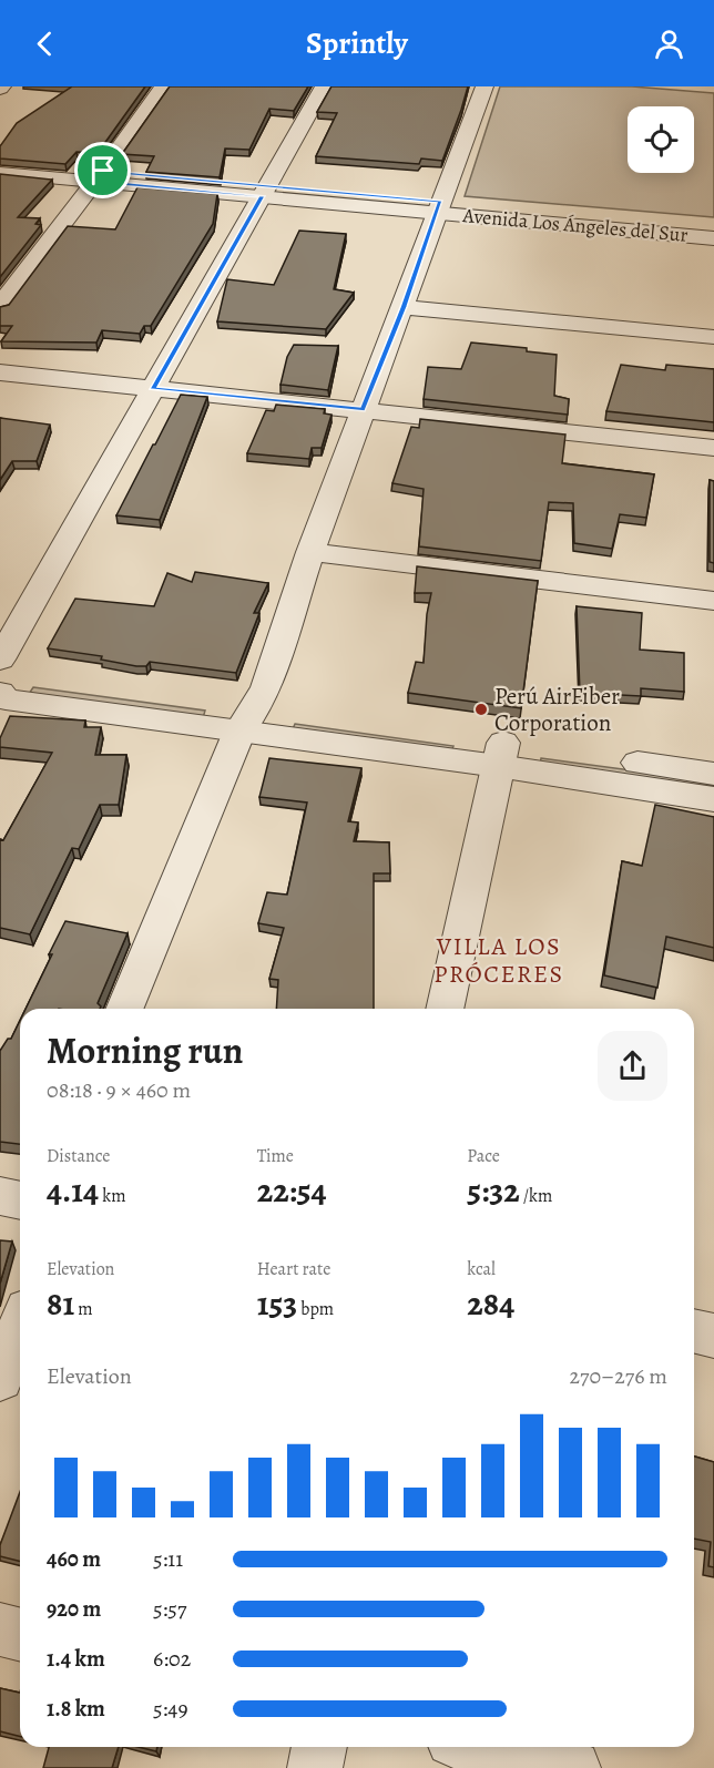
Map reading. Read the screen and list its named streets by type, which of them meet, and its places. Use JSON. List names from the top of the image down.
{
  "streets": {
    "street": ["Avenida Los Ángeles del Sur"]
  },
  "districts": ["VILLA LOS PRÓCERES"],
  "places": ["Perú AirFiber Corporation"],
  "page": {
    "header": "Sprintly",
    "heading": ["Morning run", "08:18 · 9 × 460 m"],
    "stats": [
      ["Distance", "4.14 km"],
      ["Time", "22:54"],
      ["Pace", "5:32 /km"],
      ["Elevation", "81 m"],
      ["Heart rate", "153 bpm"],
      ["kcal", "284"]
    ],
    "chart": ["Elevation", "270–276 m"],
    "list": [
      {
        "name": "460 m",
        "note": "5:11"
      },
      {
        "name": "920 m",
        "note": "5:57"
      },
      {
        "name": "1.4 km",
        "note": "6:02"
      },
      {
        "name": "1.8 km",
        "note": "5:49"
      }
    ]
  }
}
